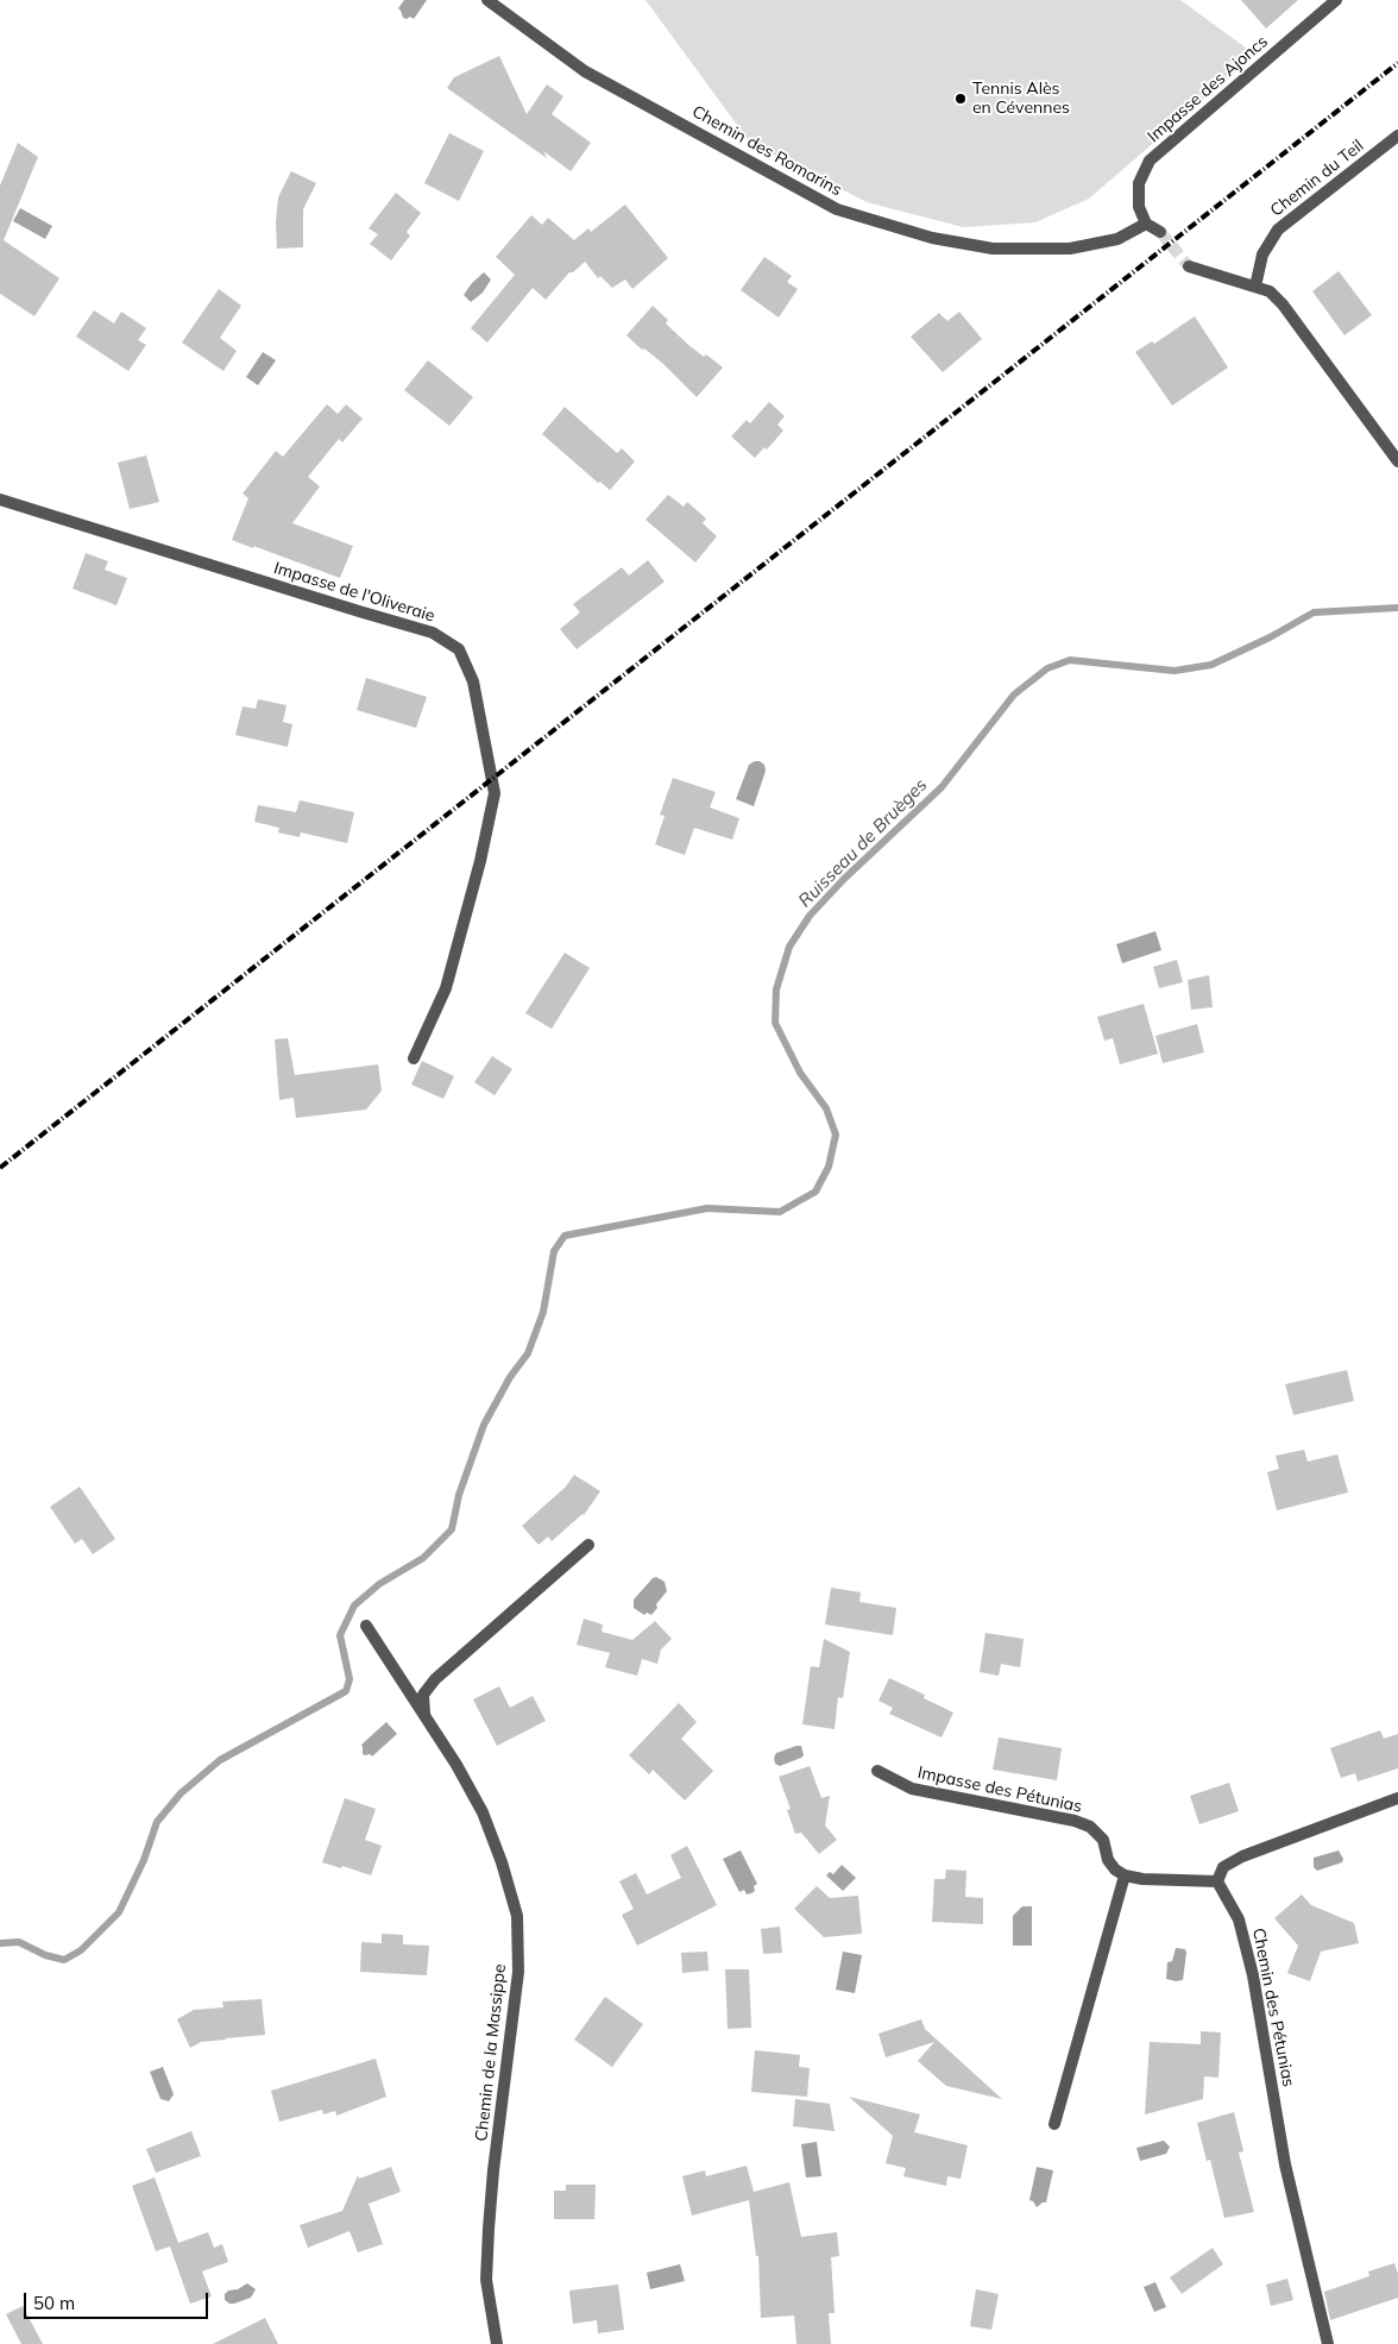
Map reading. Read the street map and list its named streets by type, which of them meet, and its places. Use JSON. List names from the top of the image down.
{
  "streets": {
    "street": [
      "Impasse des Ajoncs",
      "Chemin des Romarins",
      "Chemin du Teil",
      "Impasse de l'Oliveraie",
      "Impasse des Pétunias",
      "Chemin des Pétunias",
      "Chemin de la Massippe"
    ]
  },
  "crossings": [
    ["Impasse des Ajoncs", "Chemin des Romarins"]
  ],
  "water": ["Ruisseau de Bruèges"],
  "places": ["Tennis Alès en Cévennes"],
  "scale_bar": "50 m"
}
